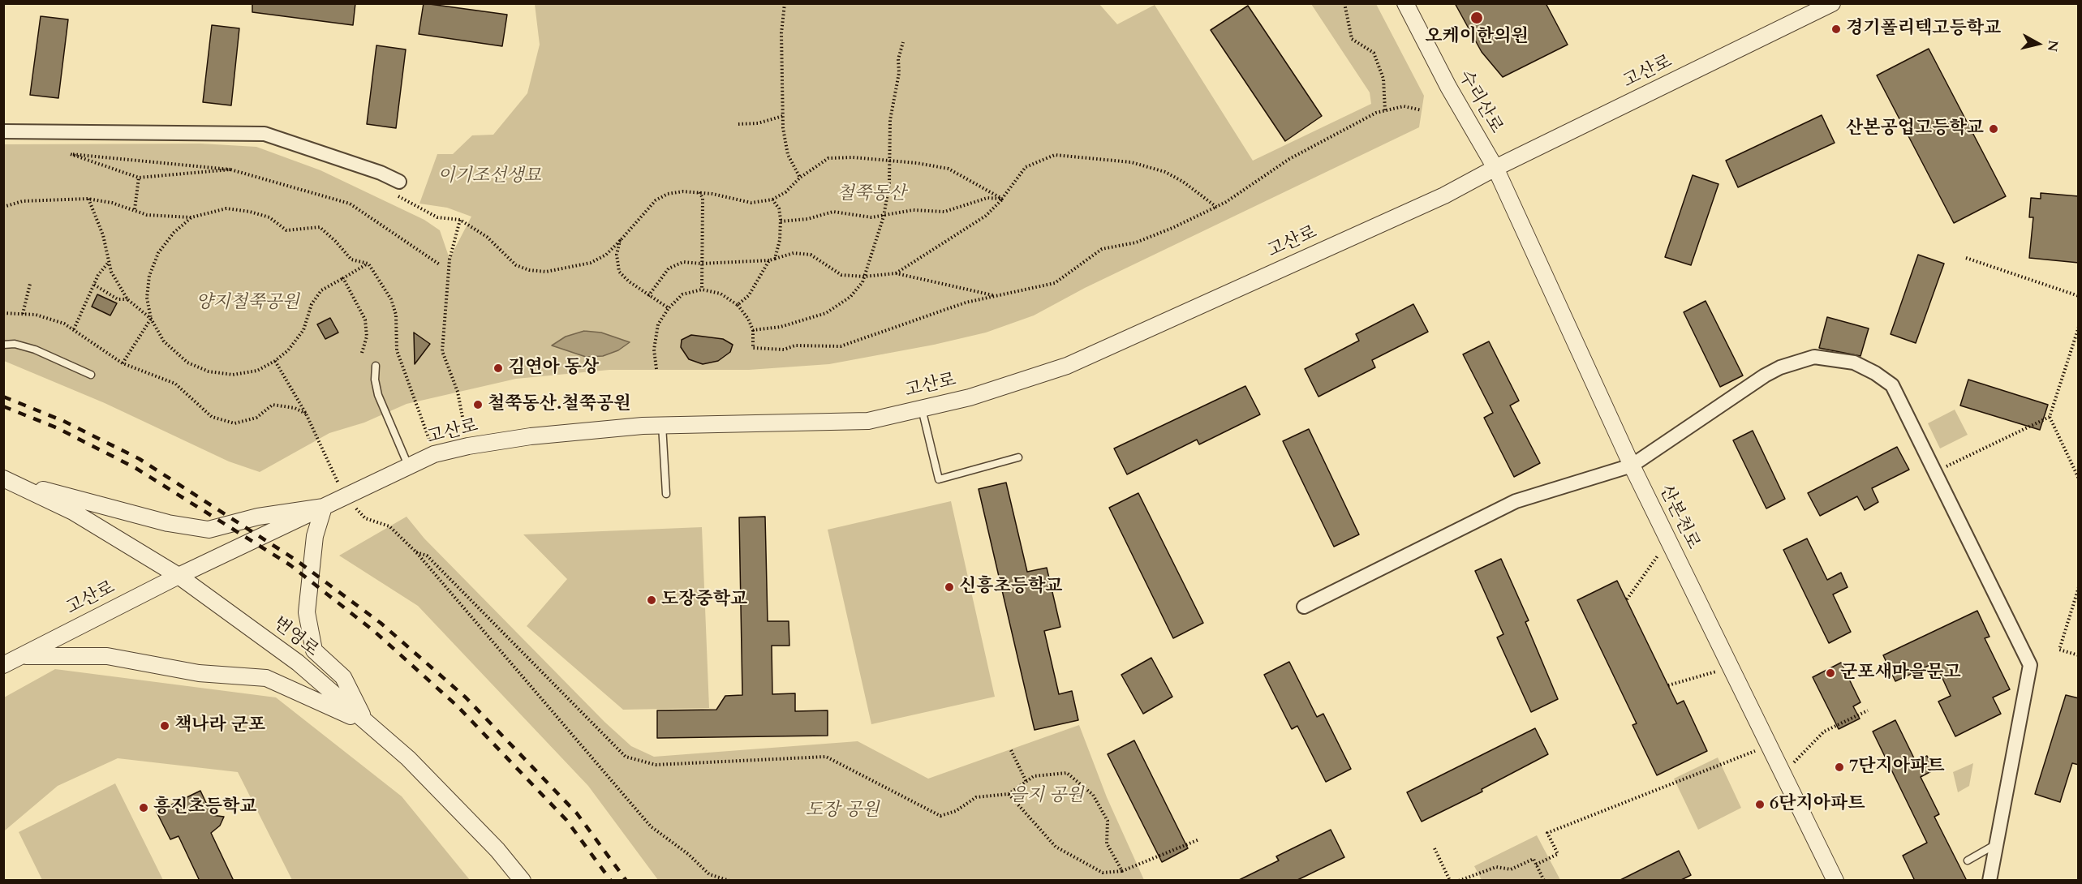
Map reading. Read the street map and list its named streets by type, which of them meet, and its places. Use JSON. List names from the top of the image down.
{
  "streets": {
    "street": [
      "고산로",
      "수리산로",
      "산본천로",
      "번영로"
    ]
  },
  "crossings": [
    ["고산로", "수리산로"],
    ["고산로", "산본천로"],
    ["고산로", "번영로"],
    ["수리산로", "산본천로"]
  ],
  "parks": [
    "이기조선생묘",
    "철쭉동산",
    "양지철쭉공원",
    "을지 공원",
    "도장 공원"
  ],
  "places": [
    "오케이한의원",
    "경기폴리텍고등학교",
    "산본공업고등학교",
    "김연아 동상",
    "철쭉동산.철쭉공원",
    "신흥초등학교",
    "도장중학교",
    "군포새마을문고",
    "책나라 군포",
    "7단지아파트",
    "6단지아파트",
    "흥진초등학교"
  ],
  "north": "right"
}
